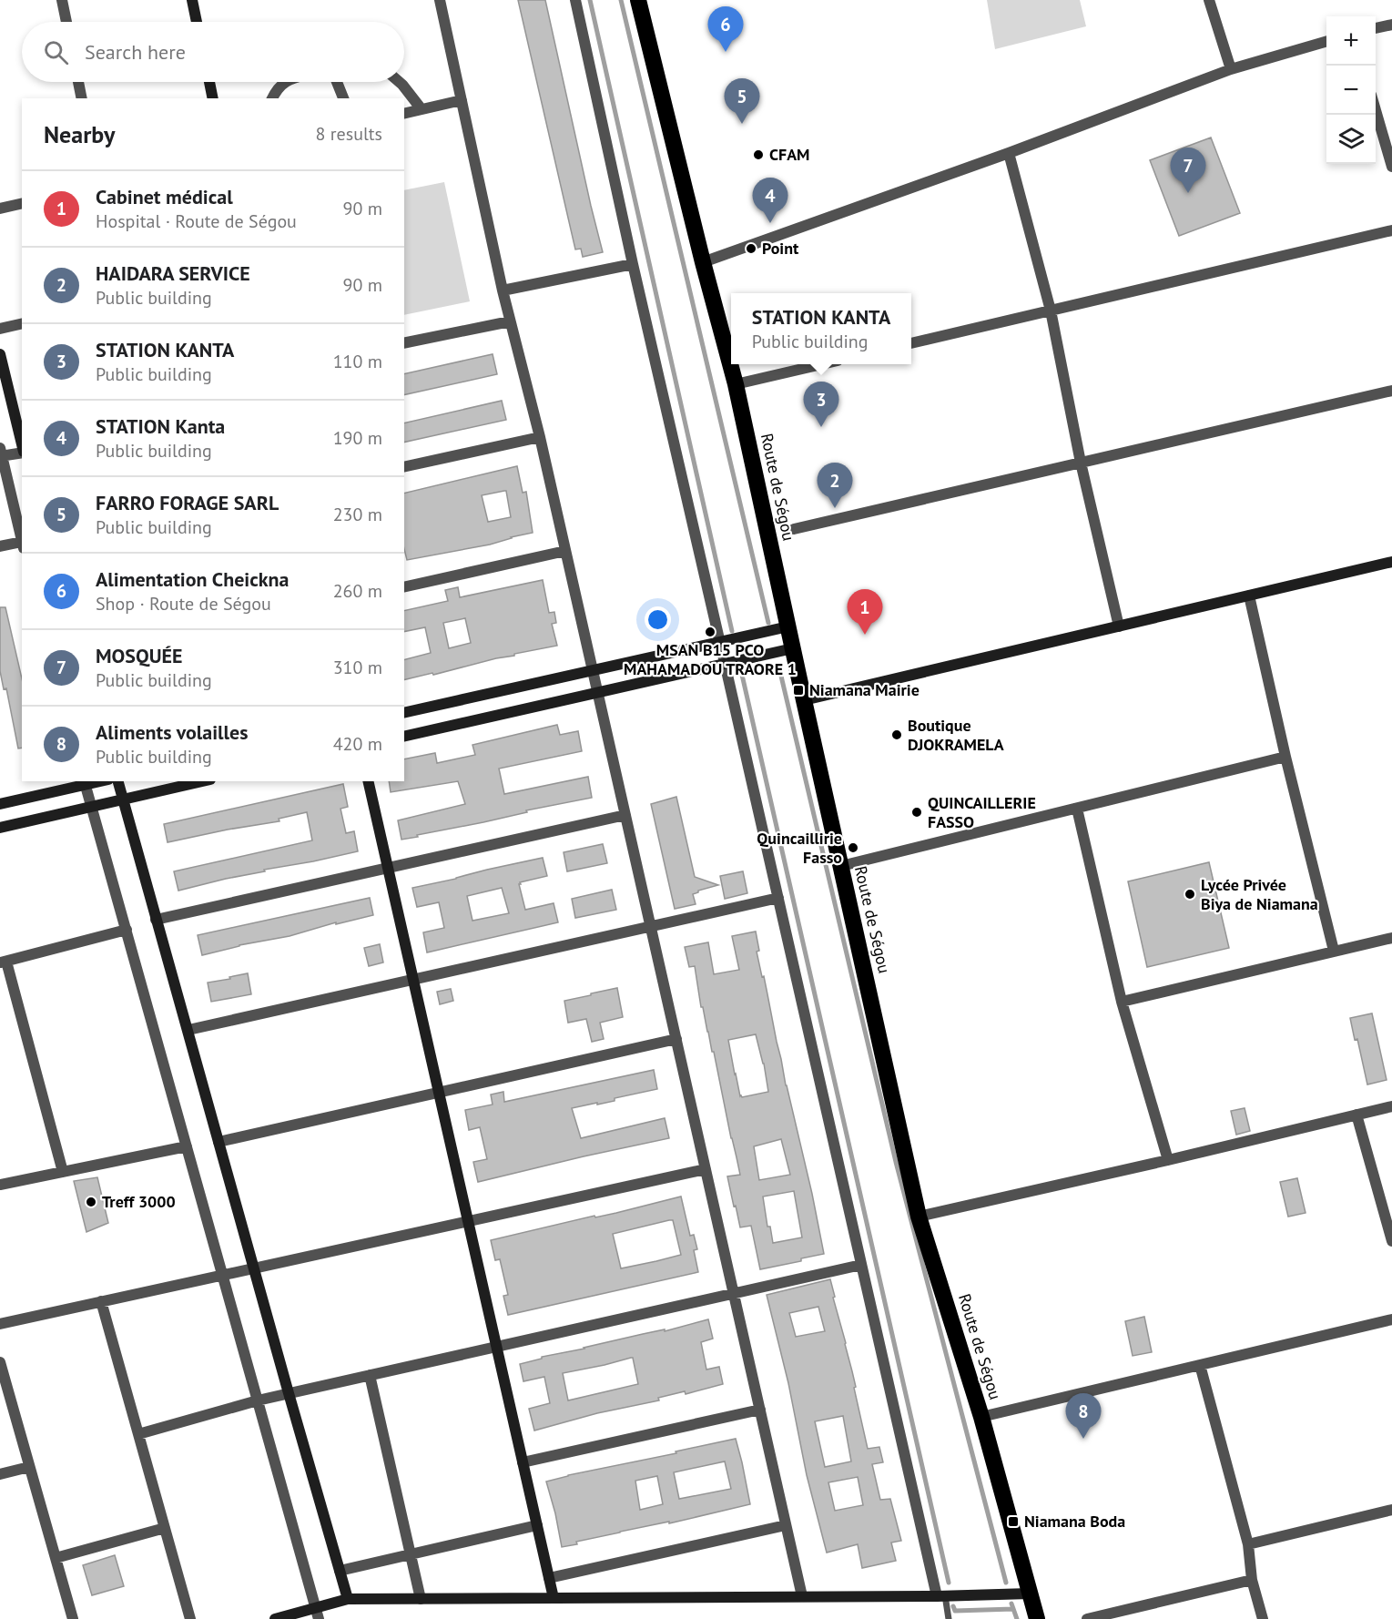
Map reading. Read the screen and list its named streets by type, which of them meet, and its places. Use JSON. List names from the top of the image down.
{
  "streets": {
    "highway": ["Route de Ségou"]
  },
  "places": {
    "other": [
      "CFAM",
      "Point",
      "MSAN B15 PCO MAHAMADOU TRAORE 1",
      "Boutique DJOKRAMELA",
      "QUINCAILLERIE FASSO",
      "Quincaillirie Fasso",
      "Lycée Privée Biya de Niamana",
      "Treff 3000"
    ],
    "transit": ["Niamana Mairie", "Niamana Boda"]
  },
  "page": {
    "pins": [
      "6",
      "5",
      "7",
      "4",
      "3",
      "2",
      "1",
      "8"
    ],
    "map_buttons": ["+", "−"],
    "search": "Search here",
    "heading": ["Nearby", "8 results"],
    "list": [
      {
        "mark": "1",
        "name": "Cabinet médical",
        "note": "Hospital · Route de Ségou",
        "value": "90 m"
      },
      {
        "mark": "2",
        "name": "HAIDARA SERVICE",
        "note": "Public building",
        "value": "90 m"
      },
      {
        "mark": "3",
        "name": "STATION KANTA",
        "note": "Public building",
        "value": "110 m"
      },
      {
        "mark": "4",
        "name": "STATION Kanta",
        "note": "Public building",
        "value": "190 m"
      },
      {
        "mark": "5",
        "name": "FARRO FORAGE SARL",
        "note": "Public building",
        "value": "230 m"
      },
      {
        "mark": "6",
        "name": "Alimentation Cheickna",
        "note": "Shop · Route de Ségou",
        "value": "260 m"
      },
      {
        "mark": "7",
        "name": "MOSQUÉE",
        "note": "Public building",
        "value": "310 m"
      },
      {
        "mark": "8",
        "name": "Aliments volailles",
        "note": "Public building",
        "value": "420 m"
      }
    ],
    "popup": ["STATION KANTA", "Public building"]
  }
}
